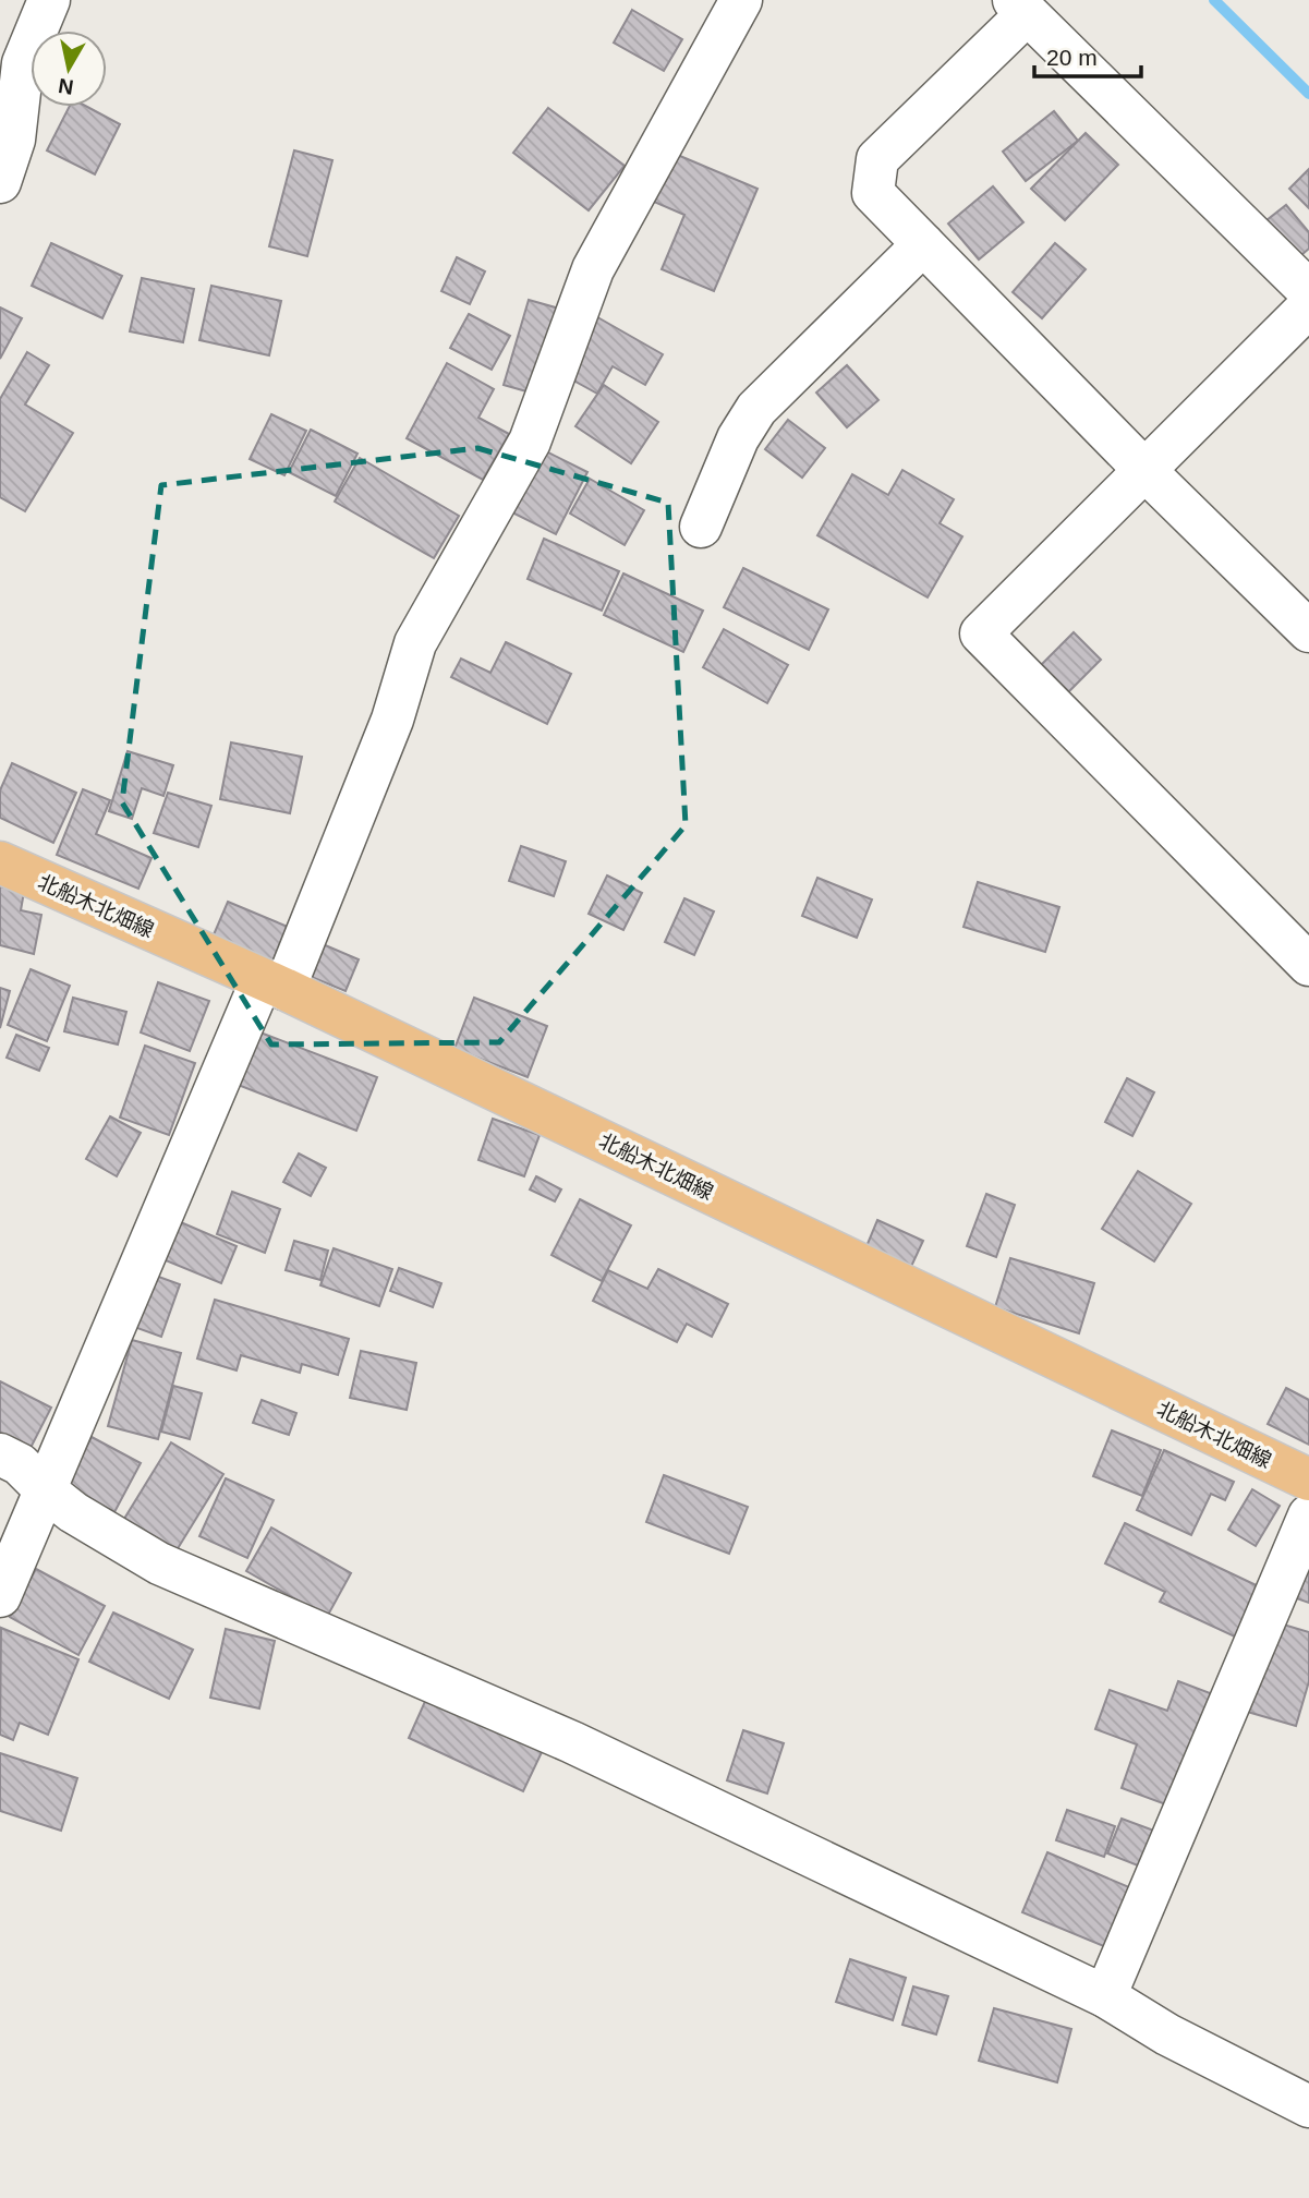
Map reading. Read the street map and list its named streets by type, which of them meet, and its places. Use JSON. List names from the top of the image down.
{
  "streets": {
    "main road": ["北船木北畑線"]
  },
  "scale_bar": "20 m",
  "north": "bottom"
}
